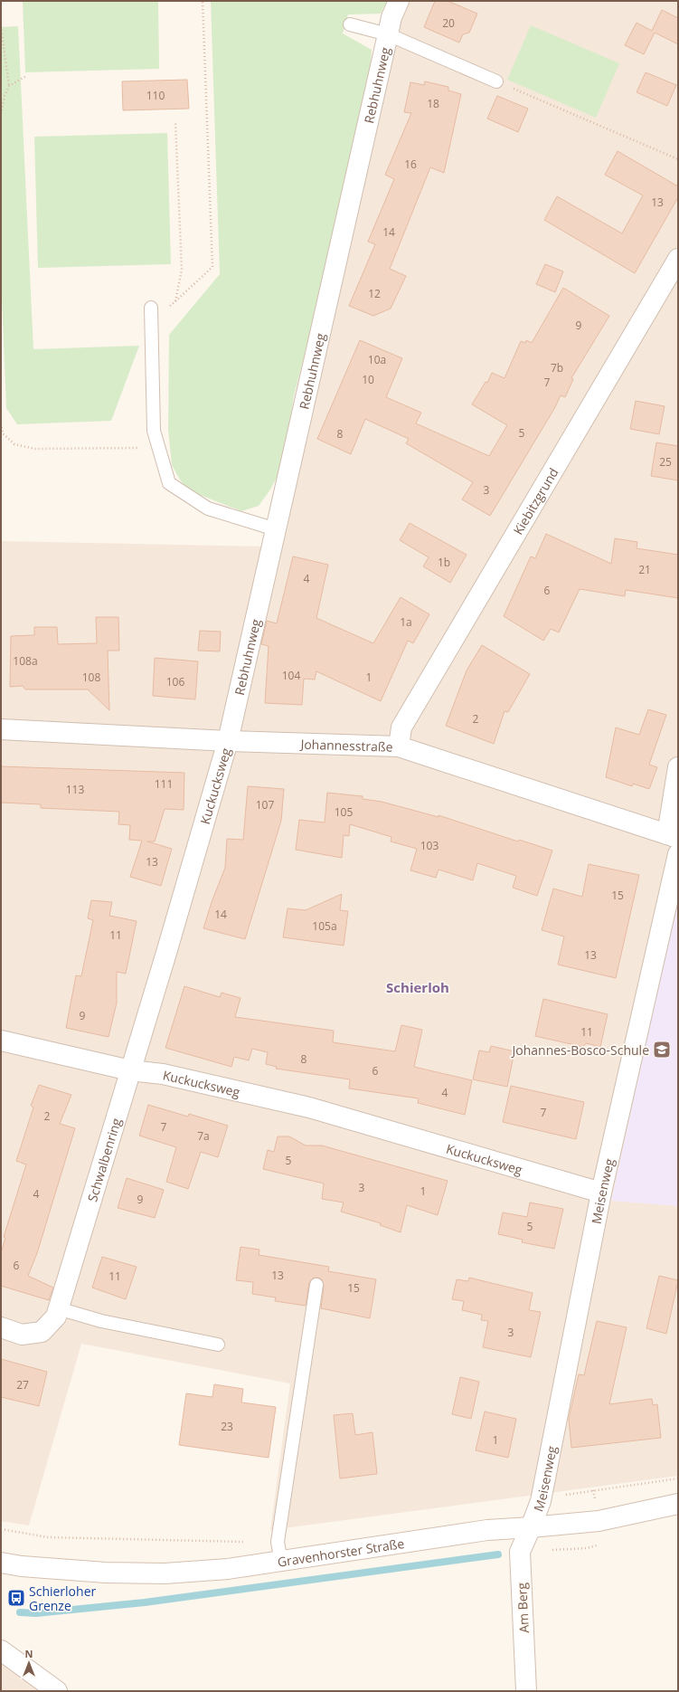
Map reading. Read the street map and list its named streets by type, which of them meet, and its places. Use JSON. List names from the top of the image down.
{
  "streets": {
    "street": [
      "Rebhuhnweg",
      "Kiebitzgrund",
      "Johannesstraße",
      "Kuckucksweg",
      "Schwalbenring",
      "Meisenweg",
      "Gravenhorster Straße",
      "Am Berg"
    ]
  },
  "crossings": [
    ["Rebhuhnweg", "Johannesstraße"],
    ["Rebhuhnweg", "Kuckucksweg"],
    ["Kiebitzgrund", "Johannesstraße"],
    ["Johannesstraße", "Kuckucksweg"],
    ["Kuckucksweg", "Schwalbenring"],
    ["Kuckucksweg", "Meisenweg"],
    ["Meisenweg", "Gravenhorster Straße"],
    ["Meisenweg", "Am Berg"],
    ["Gravenhorster Straße", "Am Berg"]
  ],
  "districts": ["Schierloh"],
  "places": {
    "school or university": ["Johannes-Bosco-Schule"],
    "bus stop": ["Schierloher Grenze"]
  },
  "house_numbers": [
    "20",
    "110",
    "18",
    "16",
    "13",
    "14",
    "12",
    "9",
    "10a",
    "7b",
    "10",
    "7",
    "5",
    "8",
    "25",
    "3",
    "1b",
    "21",
    "4",
    "6",
    "1a",
    "108a",
    "104",
    "108",
    "1",
    "106",
    "2",
    "111",
    "113",
    "107",
    "105",
    "103",
    "13",
    "15",
    "14",
    "105a",
    "11",
    "13",
    "9",
    "11",
    "8",
    "6",
    "4",
    "7",
    "2",
    "7",
    "7a",
    "5",
    "3",
    "1",
    "4",
    "9",
    "5",
    "6",
    "13",
    "11",
    "15",
    "3",
    "27",
    "23",
    "1"
  ],
  "north": "top"
}
